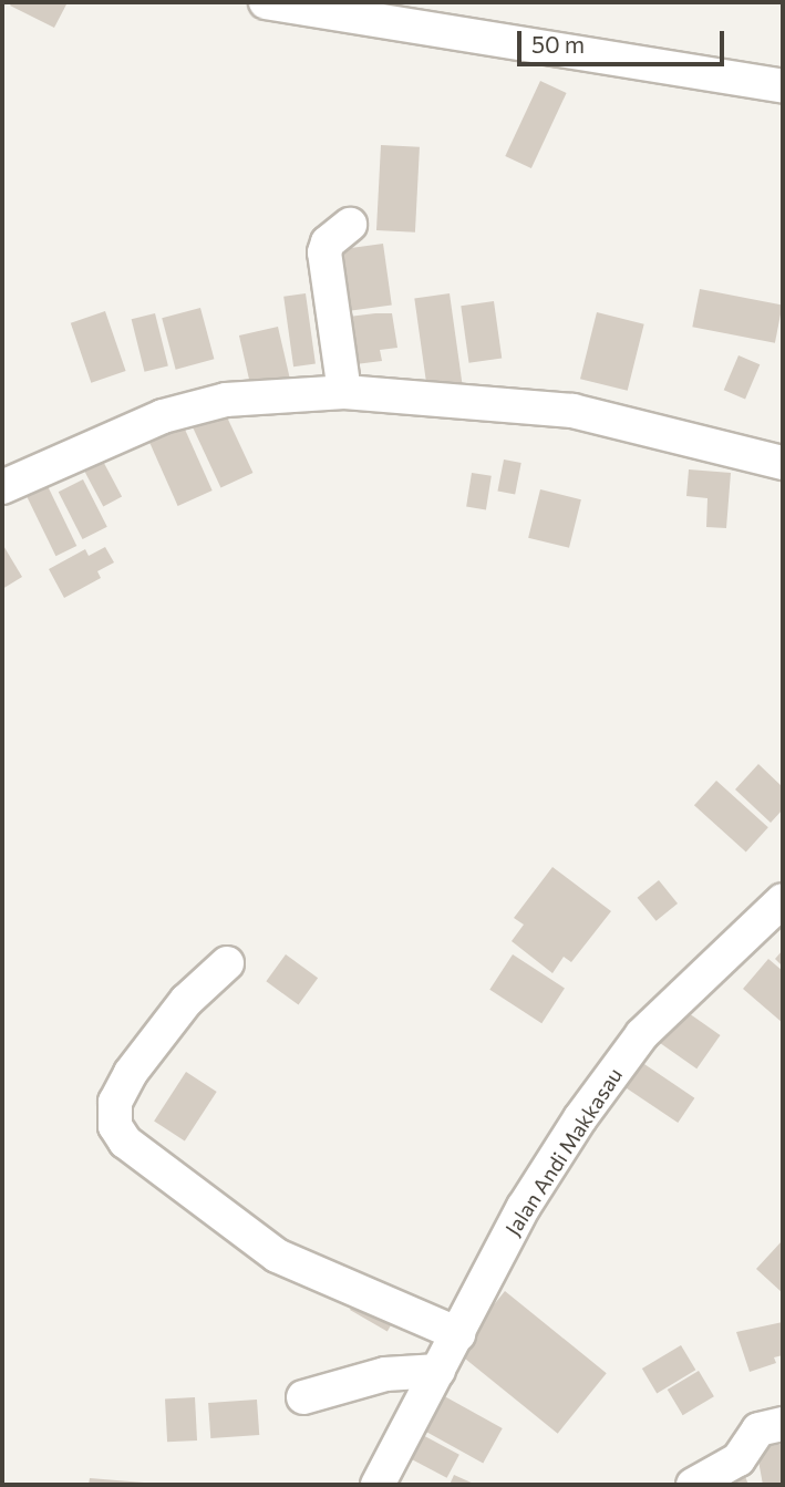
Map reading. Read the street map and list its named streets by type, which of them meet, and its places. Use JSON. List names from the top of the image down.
{
  "streets": {
    "street": ["Jalan Andi Makkasau"]
  },
  "scale_bar": "50 m"
}
